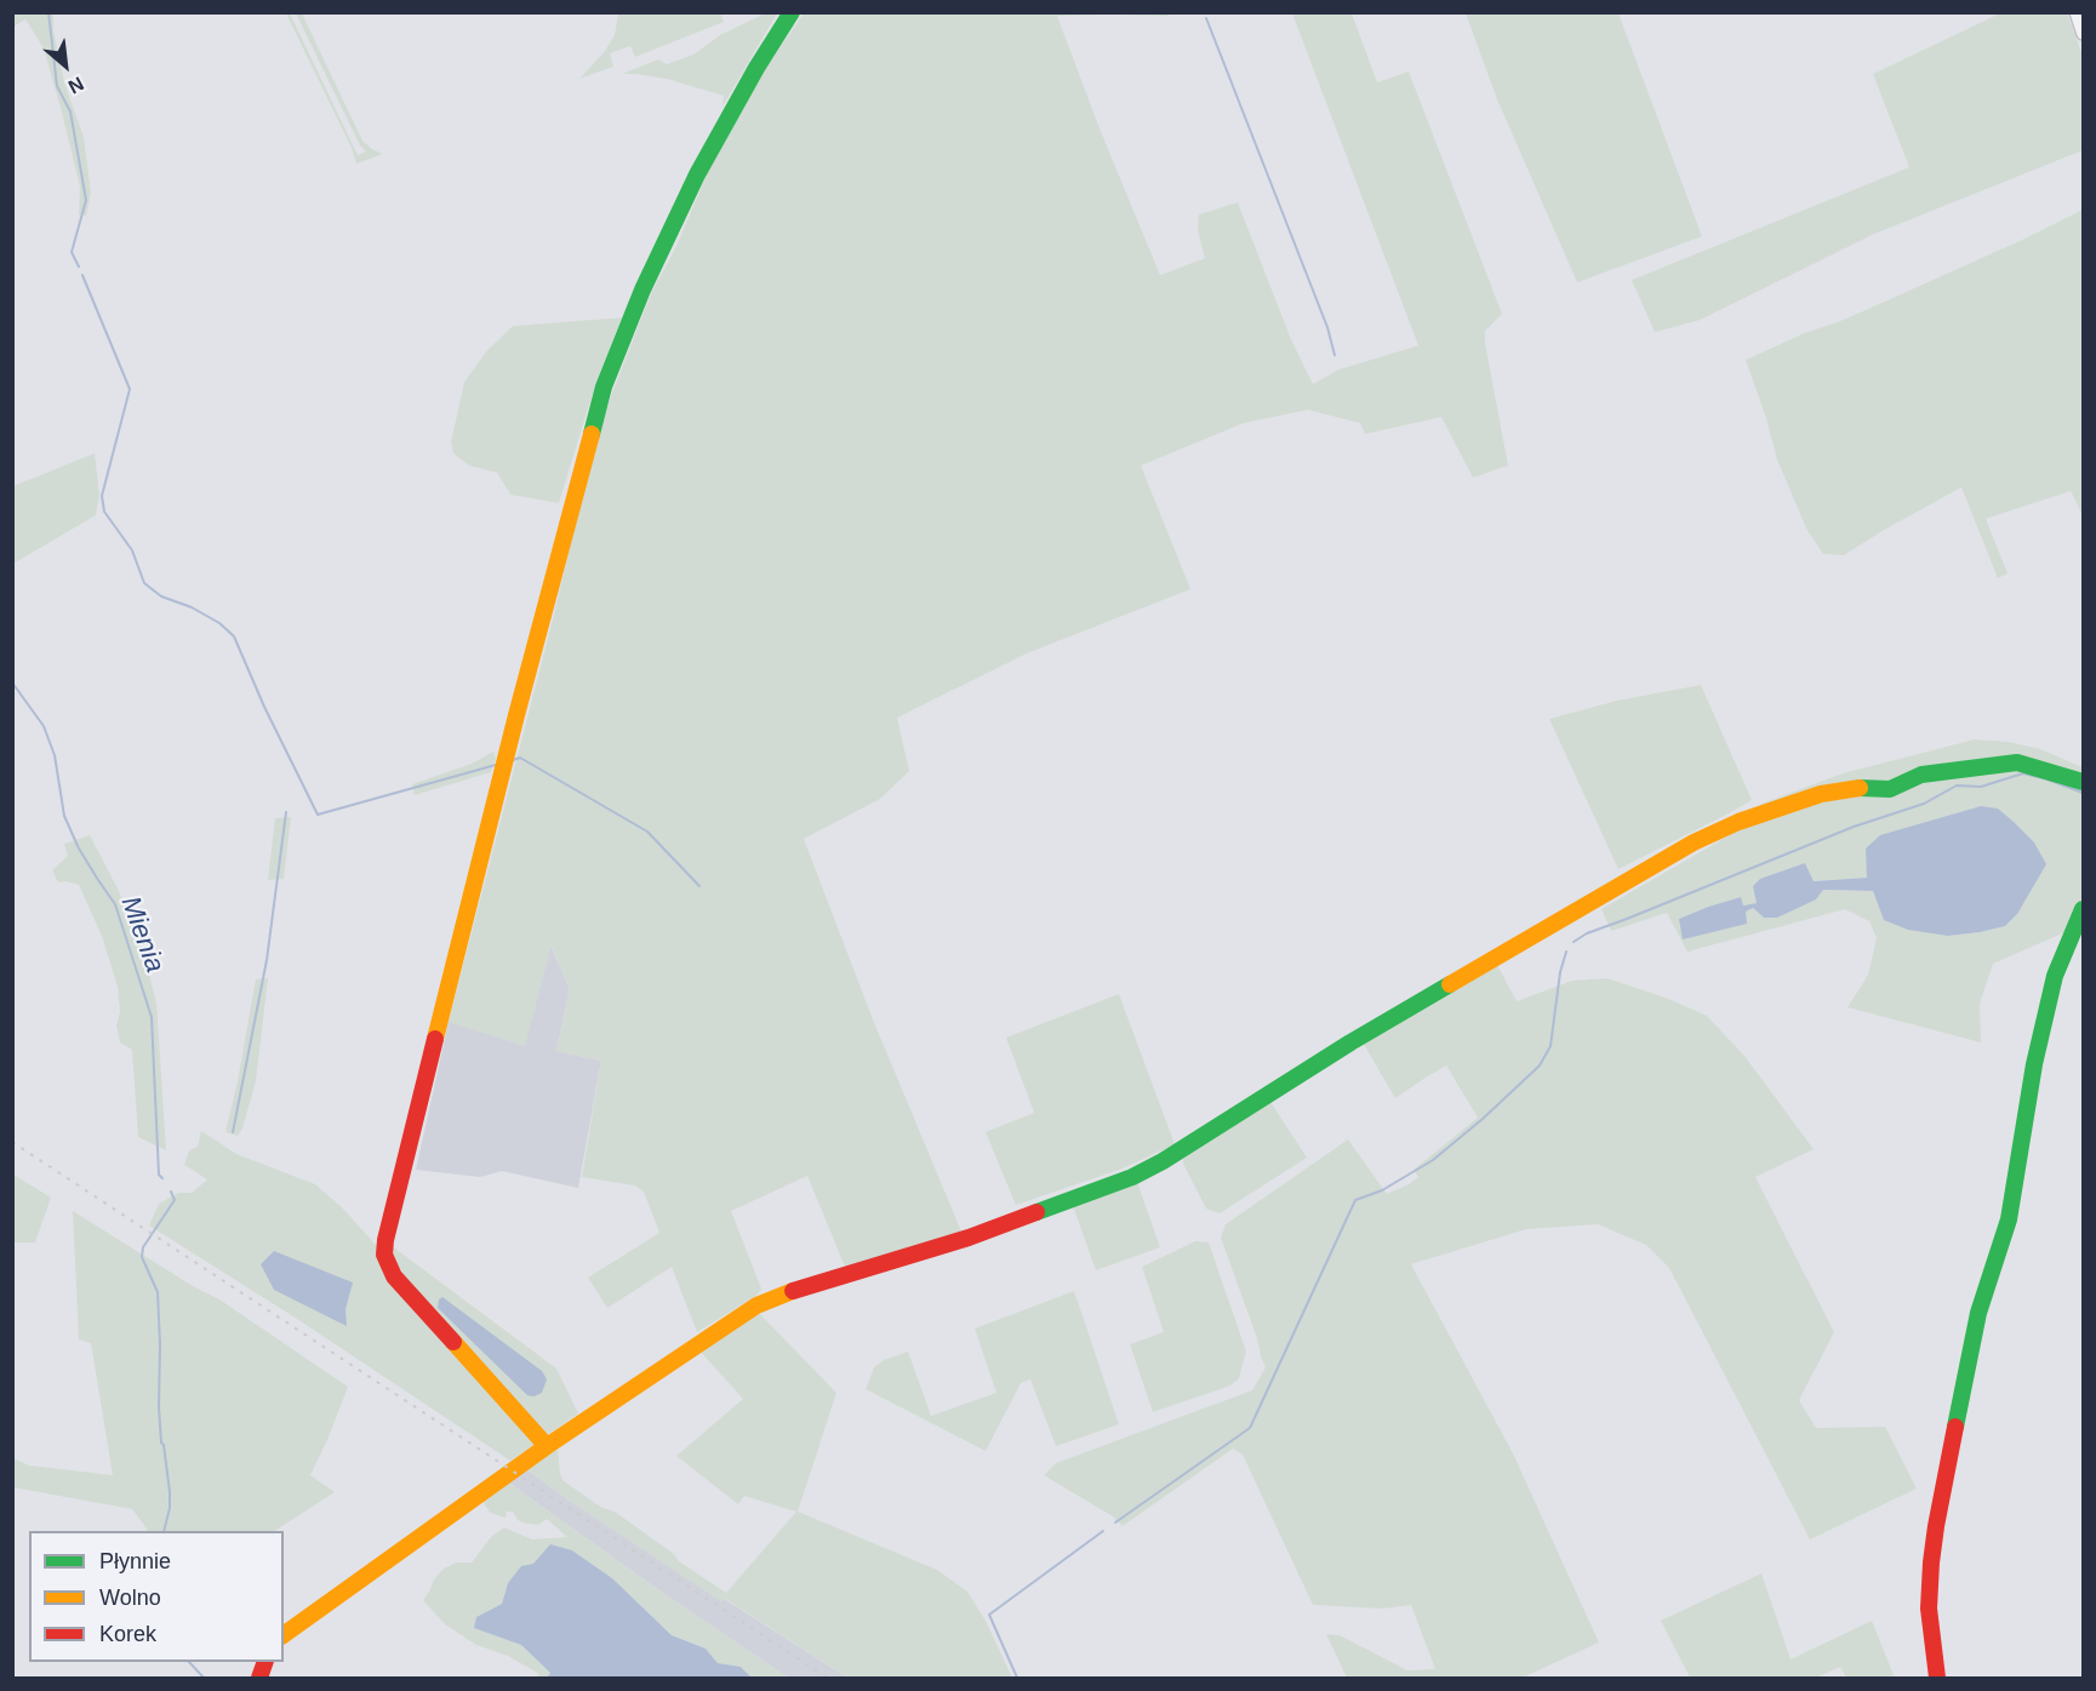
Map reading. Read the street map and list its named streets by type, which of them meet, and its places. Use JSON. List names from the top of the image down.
{
  "water": ["Mienia"],
  "legend": ["Płynnie", "Wolno", "Korek"],
  "north": "bottom right"
}
